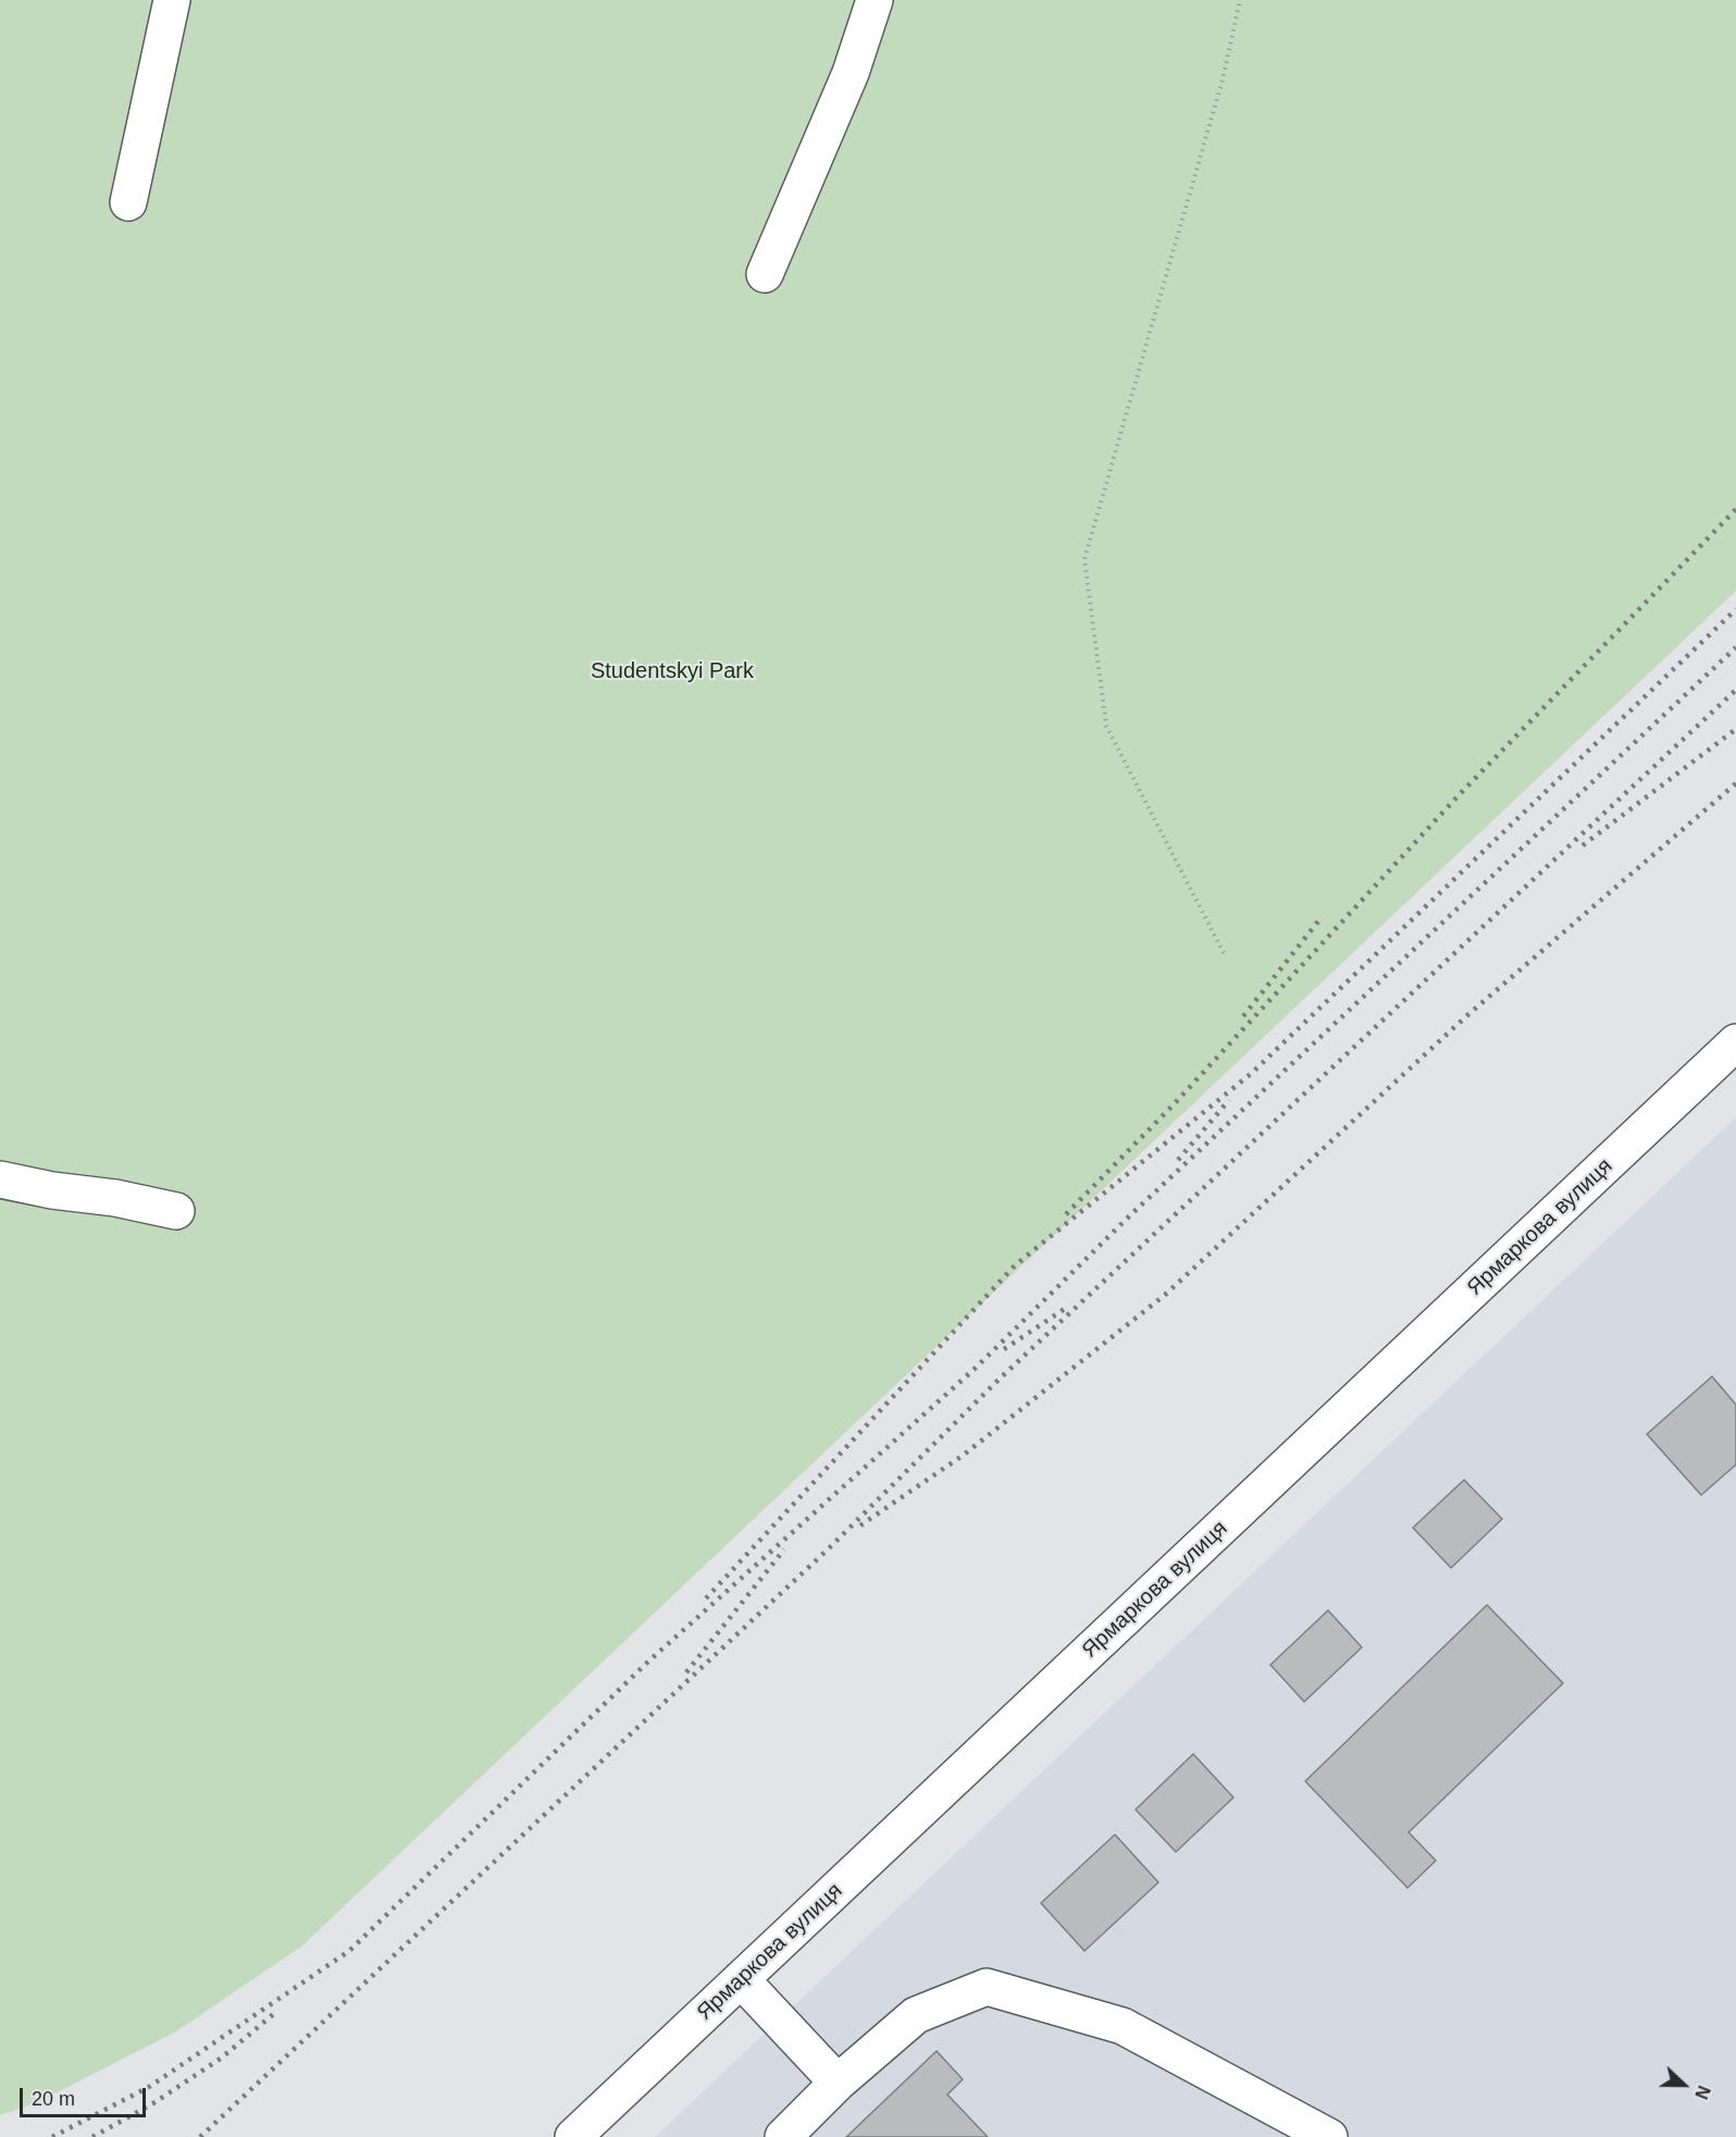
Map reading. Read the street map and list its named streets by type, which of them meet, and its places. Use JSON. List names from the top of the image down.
{
  "streets": {
    "street": ["Ярмаркова вулиця"]
  },
  "parks": ["Studentskyi Park"],
  "scale_bar": "20 m",
  "north": "right"
}
